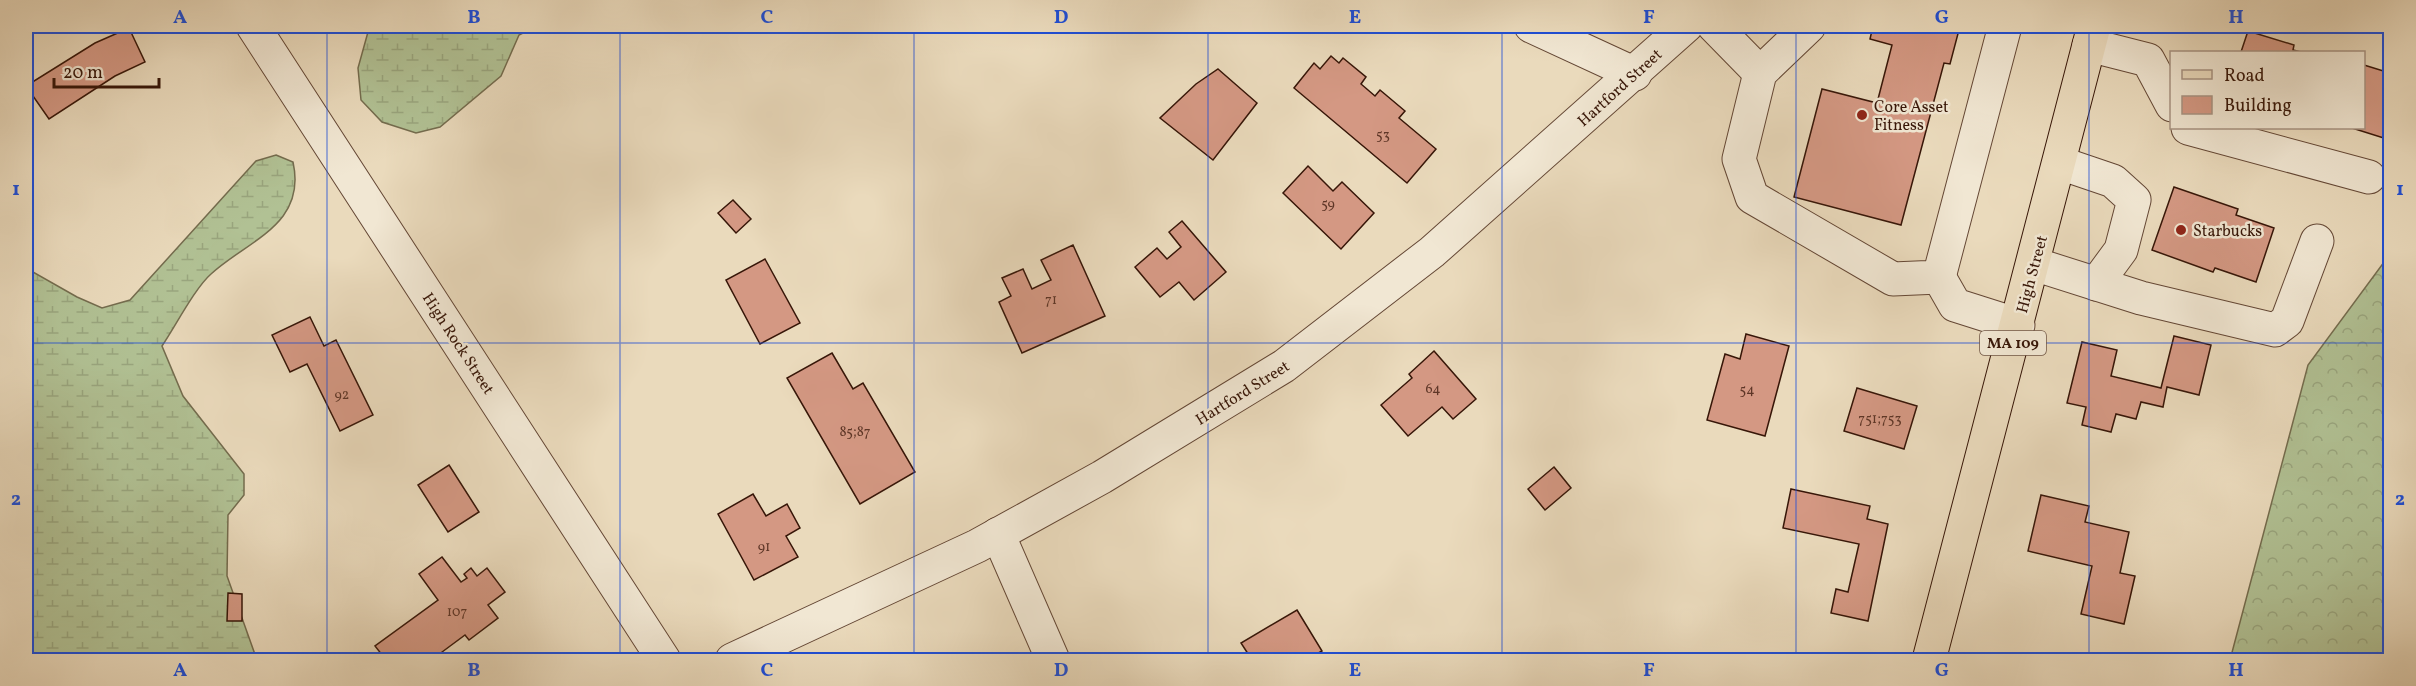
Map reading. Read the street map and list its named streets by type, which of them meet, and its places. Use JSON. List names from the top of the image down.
{
  "streets": {
    "main road": ["High Street", "MA 109"],
    "street": ["Hartford Street", "High Rock Street"]
  },
  "places": ["Core Asset Fitness", "Starbucks"],
  "house_numbers": [
    "53",
    "59",
    "71",
    "64",
    "54",
    "92",
    "751;753",
    "85;87",
    "91",
    "107"
  ],
  "legend": ["Road", "Building"],
  "scale_bar": "20 m",
  "grid": {
    "columns": [
      "A",
      "B",
      "C",
      "D",
      "E",
      "F",
      "G",
      "H"
    ],
    "rows": ["1", "2"]
  }
}
